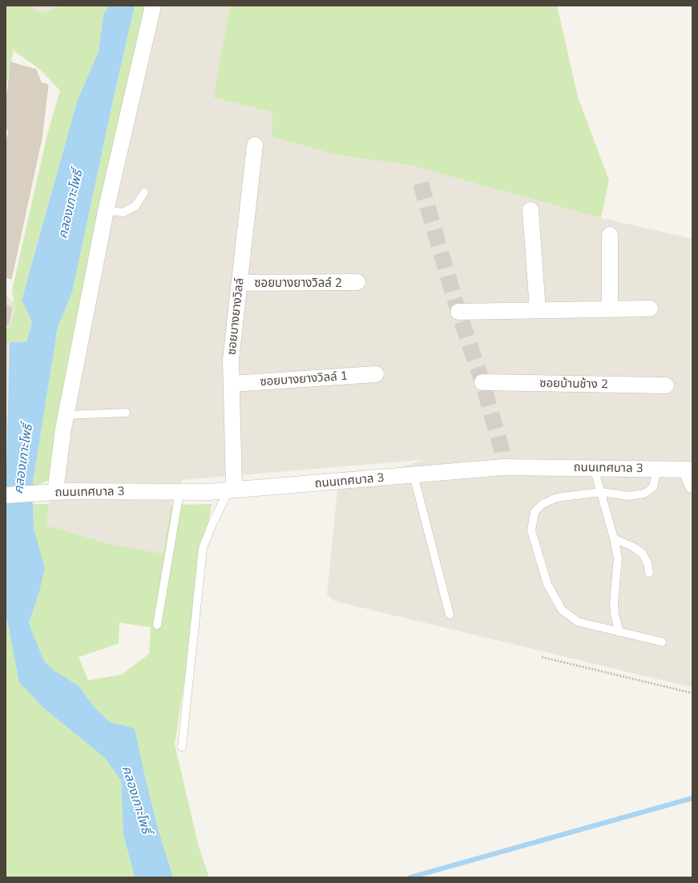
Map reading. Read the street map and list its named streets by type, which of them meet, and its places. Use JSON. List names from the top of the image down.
{
  "streets": {
    "street": [
      "ซอยบางยางวิลล์ 2",
      "ซอยบางยางวิลล์",
      "ซอยบางยางวิลล์ 1",
      "ซอยบ้านช้าง 2",
      "ถนนเทศบาล 3"
    ]
  },
  "crossings": [
    ["ซอยบางยางวิลล์ 2", "ซอยบางยางวิลล์"],
    ["ซอยบางยางวิลล์", "ซอยบางยางวิลล์ 1"],
    ["ซอยบางยางวิลล์", "ถนนเทศบาล 3"]
  ],
  "water": ["คลองเกาะโพธิ์"]
}
